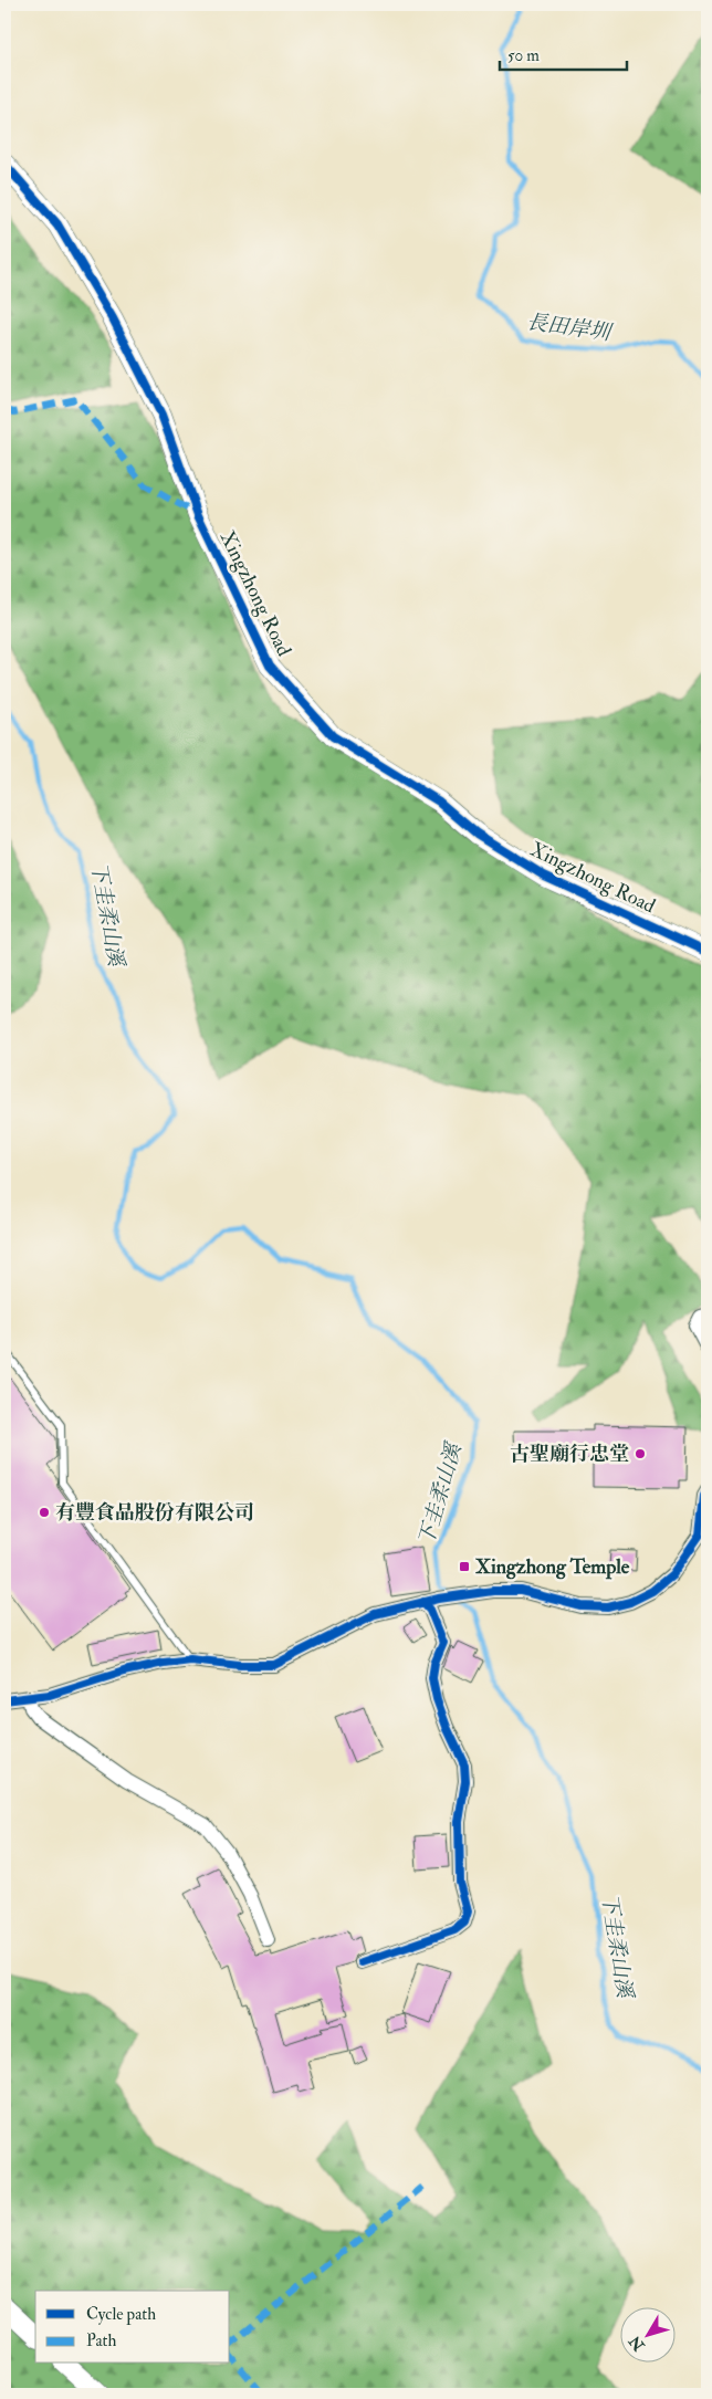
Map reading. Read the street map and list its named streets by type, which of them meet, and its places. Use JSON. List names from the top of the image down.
{
  "streets": {
    "street": ["Xingzhong Road"]
  },
  "water": ["長田岸圳", "下圭柔山溪"],
  "places": {
    "other": ["古聖廟行忠堂", "有豐食品股份有限公司"],
    "transit": ["Xingzhong Temple"]
  },
  "legend": ["Cycle path", "Path"],
  "scale_bar": "50 m",
  "north": "bottom left"
}
